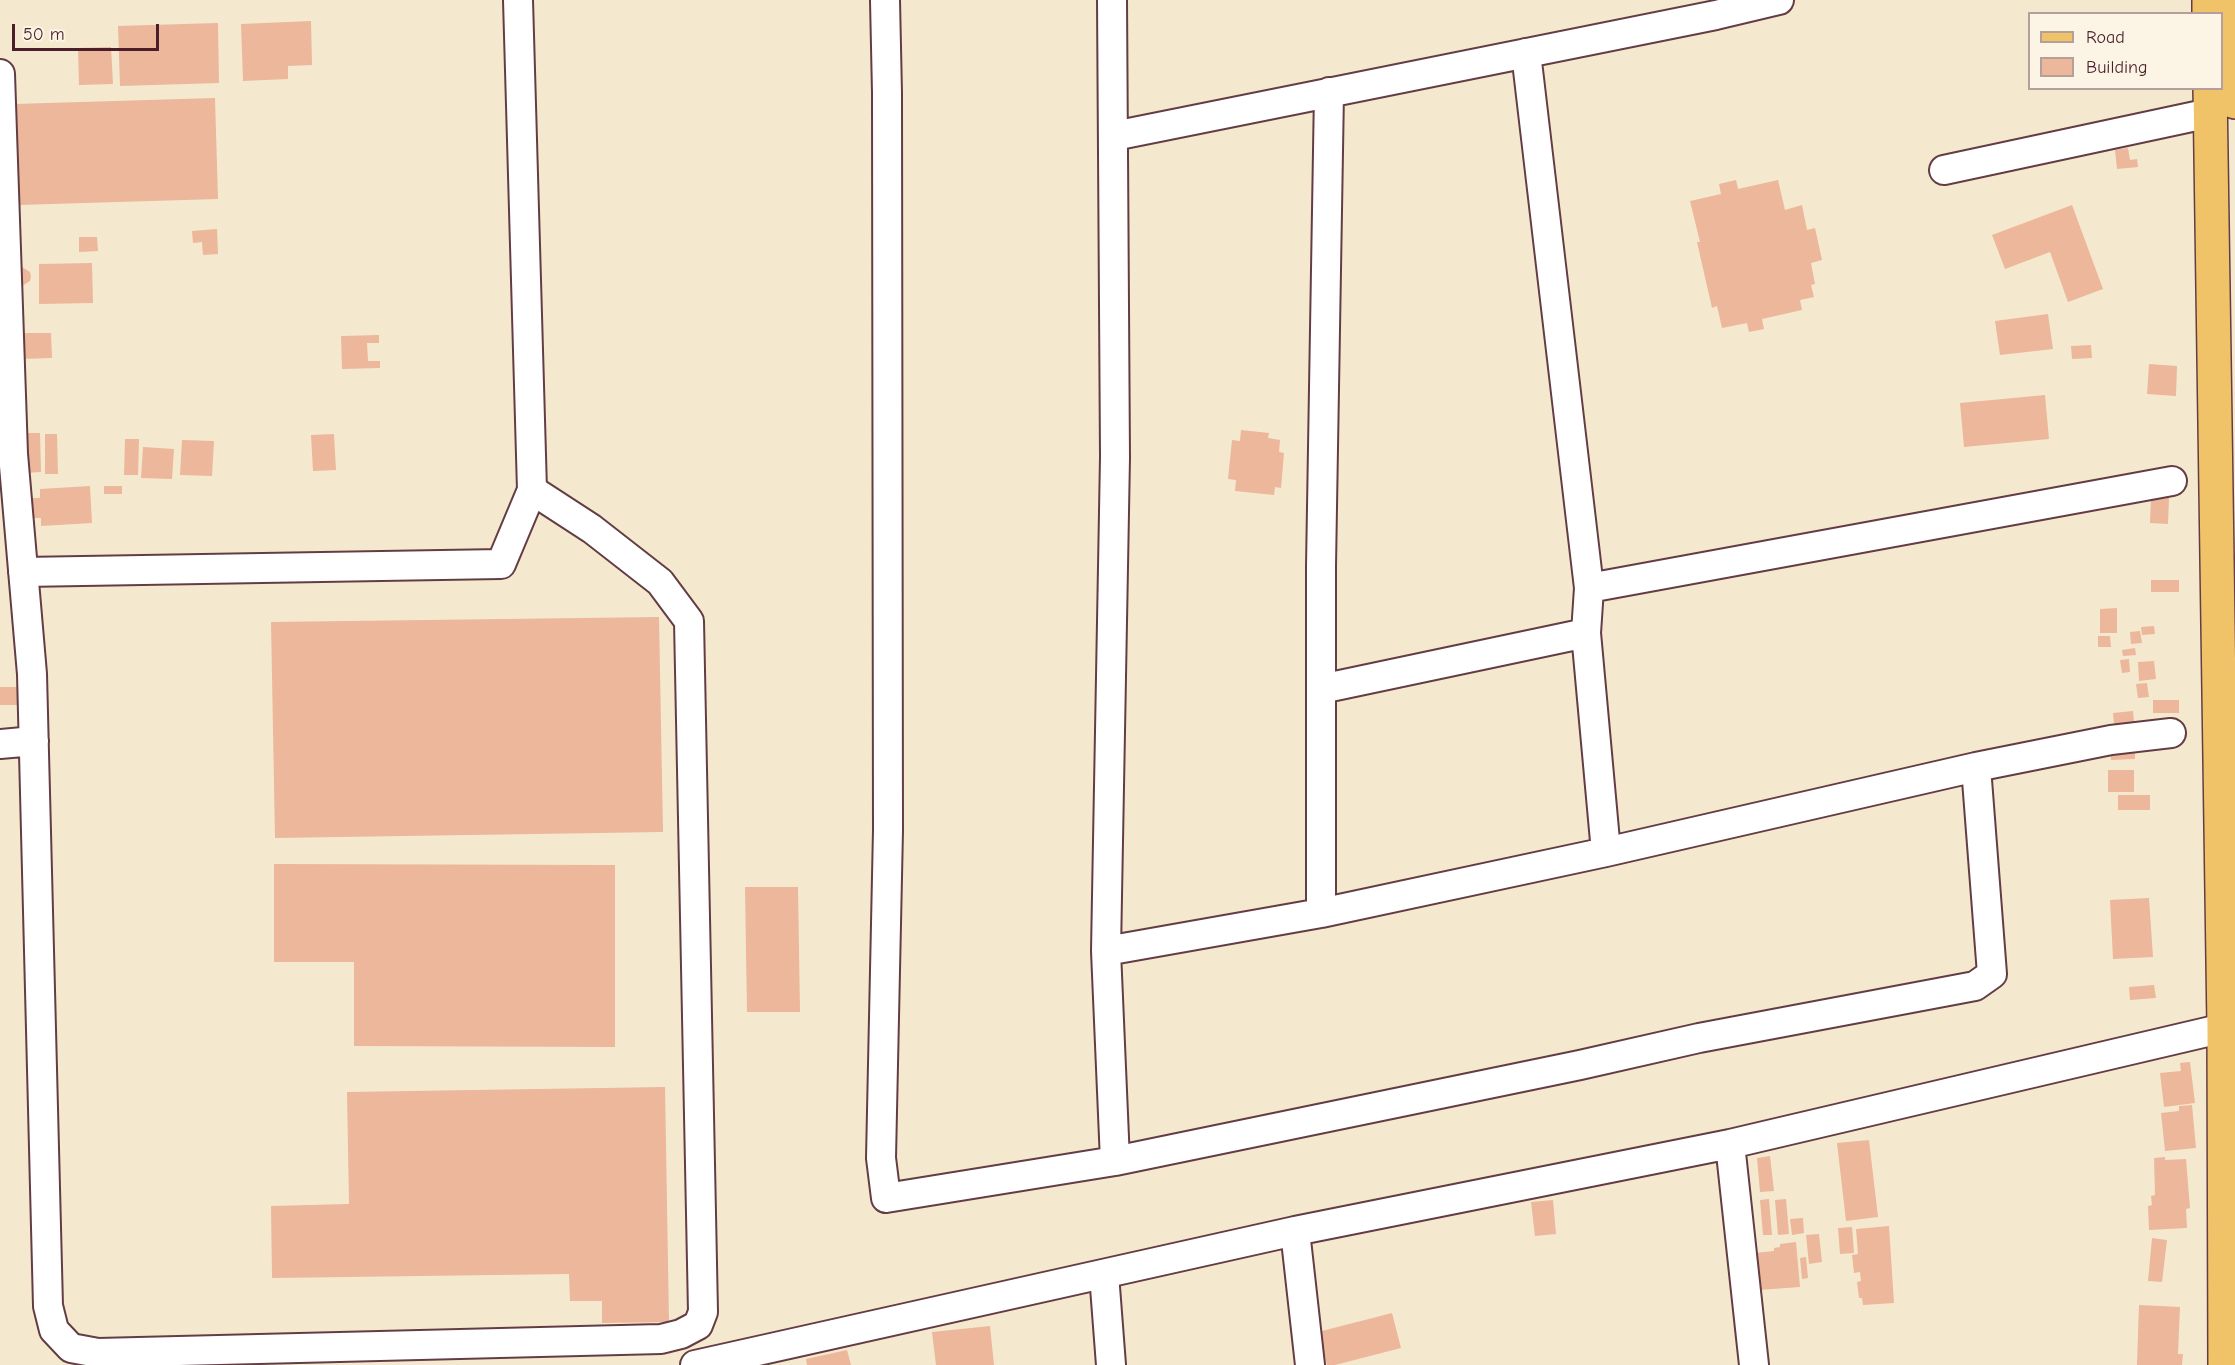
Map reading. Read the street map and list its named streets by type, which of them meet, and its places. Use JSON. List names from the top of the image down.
{
  "legend": ["Road", "Building"],
  "scale_bar": "50 m"
}
